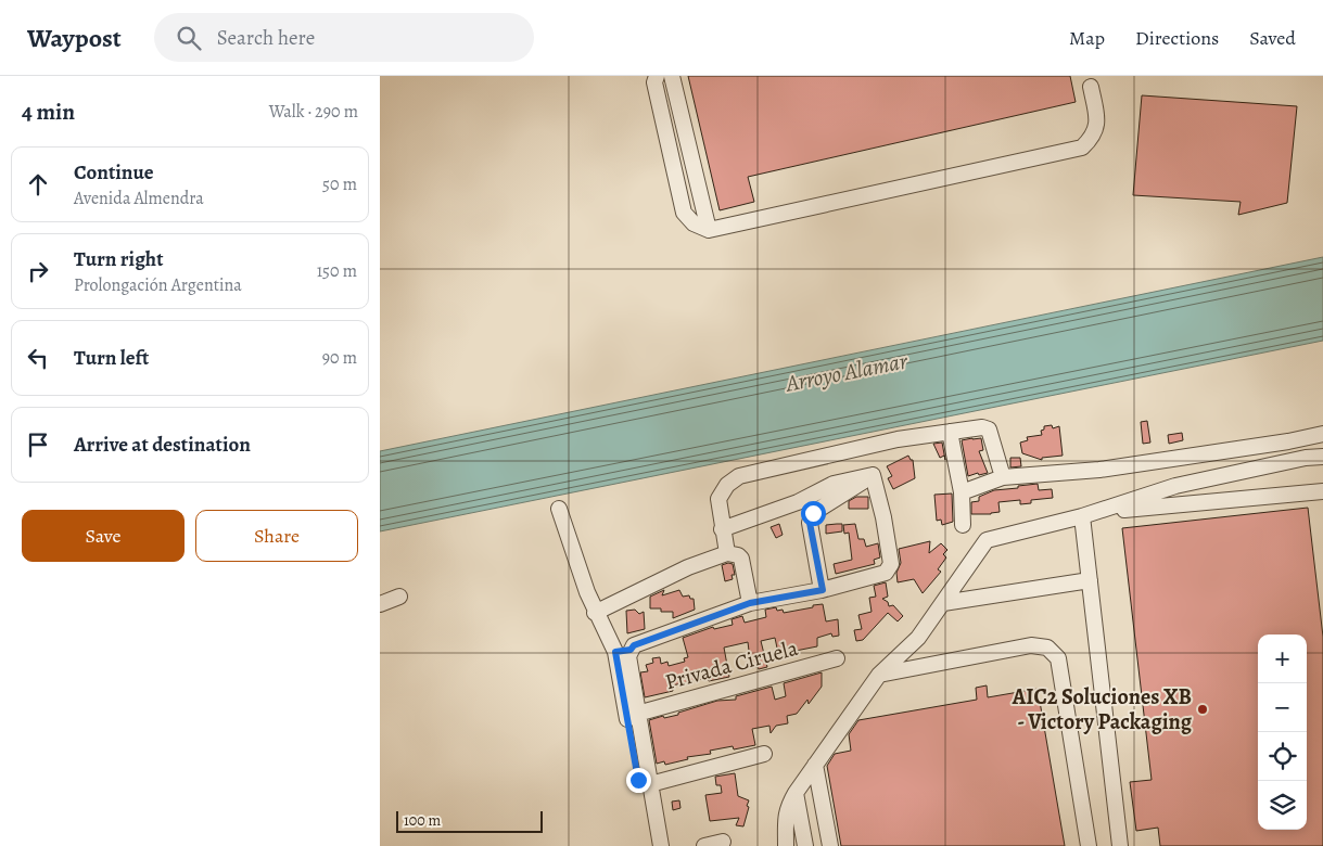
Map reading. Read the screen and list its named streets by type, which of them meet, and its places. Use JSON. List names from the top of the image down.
{
  "streets": {
    "street": ["Privada Ciruela"]
  },
  "water": ["Arroyo Alamar"],
  "places": ["AIC2 Soluciones XB - Victory Packaging"],
  "scale_bar": "100 m",
  "page": {
    "header": "Waypost",
    "search": "Search here",
    "nav": ["Map", "Directions", "Saved"],
    "heading": ["4 min", "Walk · 290 m"],
    "list": [
      ["Continue", "Avenida Almendra", "50 m"],
      ["Turn right", "Prolongación Argentina", "150 m"],
      ["Turn left", "90 m"],
      "Arrive at destination"
    ],
    "buttons": ["Save", "Share"],
    "map_buttons": ["+", "−"],
    "scale": "100 m"
  }
}
